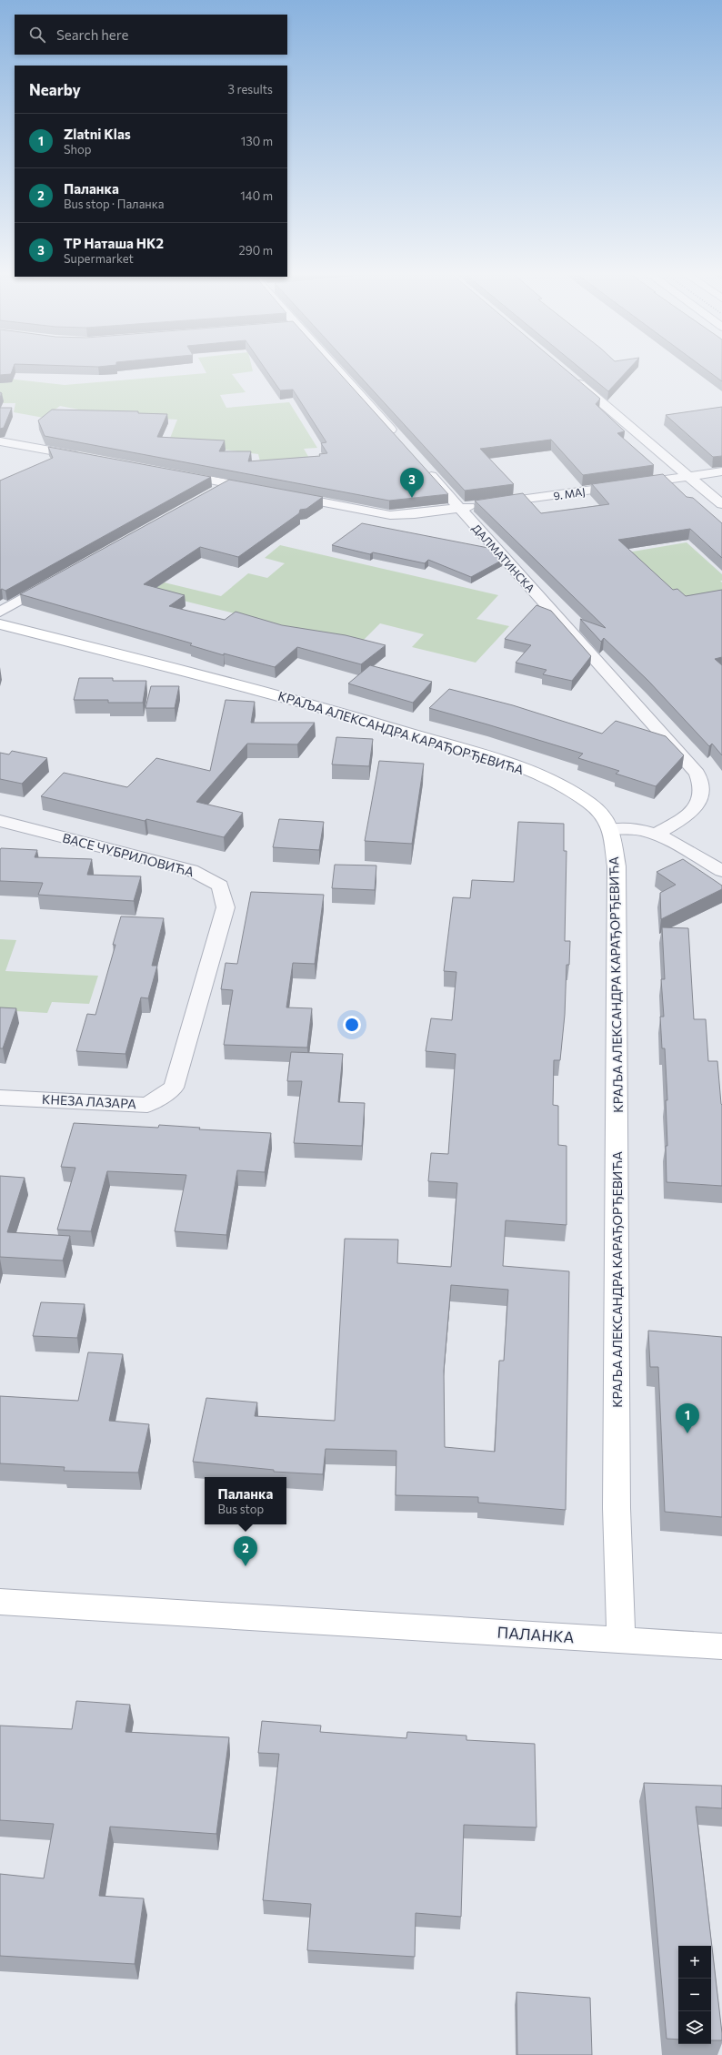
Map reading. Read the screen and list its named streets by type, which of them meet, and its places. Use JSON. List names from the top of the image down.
{
  "streets": {
    "street": [
      "9. МАЈ",
      "ДАЛМАТИНСКА",
      "КРАЉА АЛЕКСАНДРА КАРАЂОРЂЕВИЋА",
      "ВАСЕ ЧУБРИЛОВИЋА",
      "КНЕЗА ЛАЗАРА",
      "ПАЛАНКА"
    ]
  },
  "crossings": [
    ["9. МАЈ", "ДАЛМАТИНСКА"],
    ["КРАЉА АЛЕКСАНДРА КАРАЂОРЂЕВИЋА", "ПАЛАНКА"],
    ["ВАСЕ ЧУБРИЛОВИЋА", "КНЕЗА ЛАЗАРА"]
  ],
  "page": {
    "search": "Search here",
    "heading": ["Nearby", "3 results"],
    "list": [
      {
        "mark": "1",
        "name": "Zlatni Klas",
        "note": "Shop",
        "value": "130 m"
      },
      {
        "mark": "2",
        "name": "Паланка",
        "note": "Bus stop · Паланка",
        "value": "140 m"
      },
      {
        "mark": "3",
        "name": "ТР Наташа НК2",
        "note": "Supermarket",
        "value": "290 m"
      }
    ],
    "pins": ["3", "1", "2"],
    "popup": ["Паланка", "Bus stop"],
    "map_buttons": ["+", "−"]
  }
}
